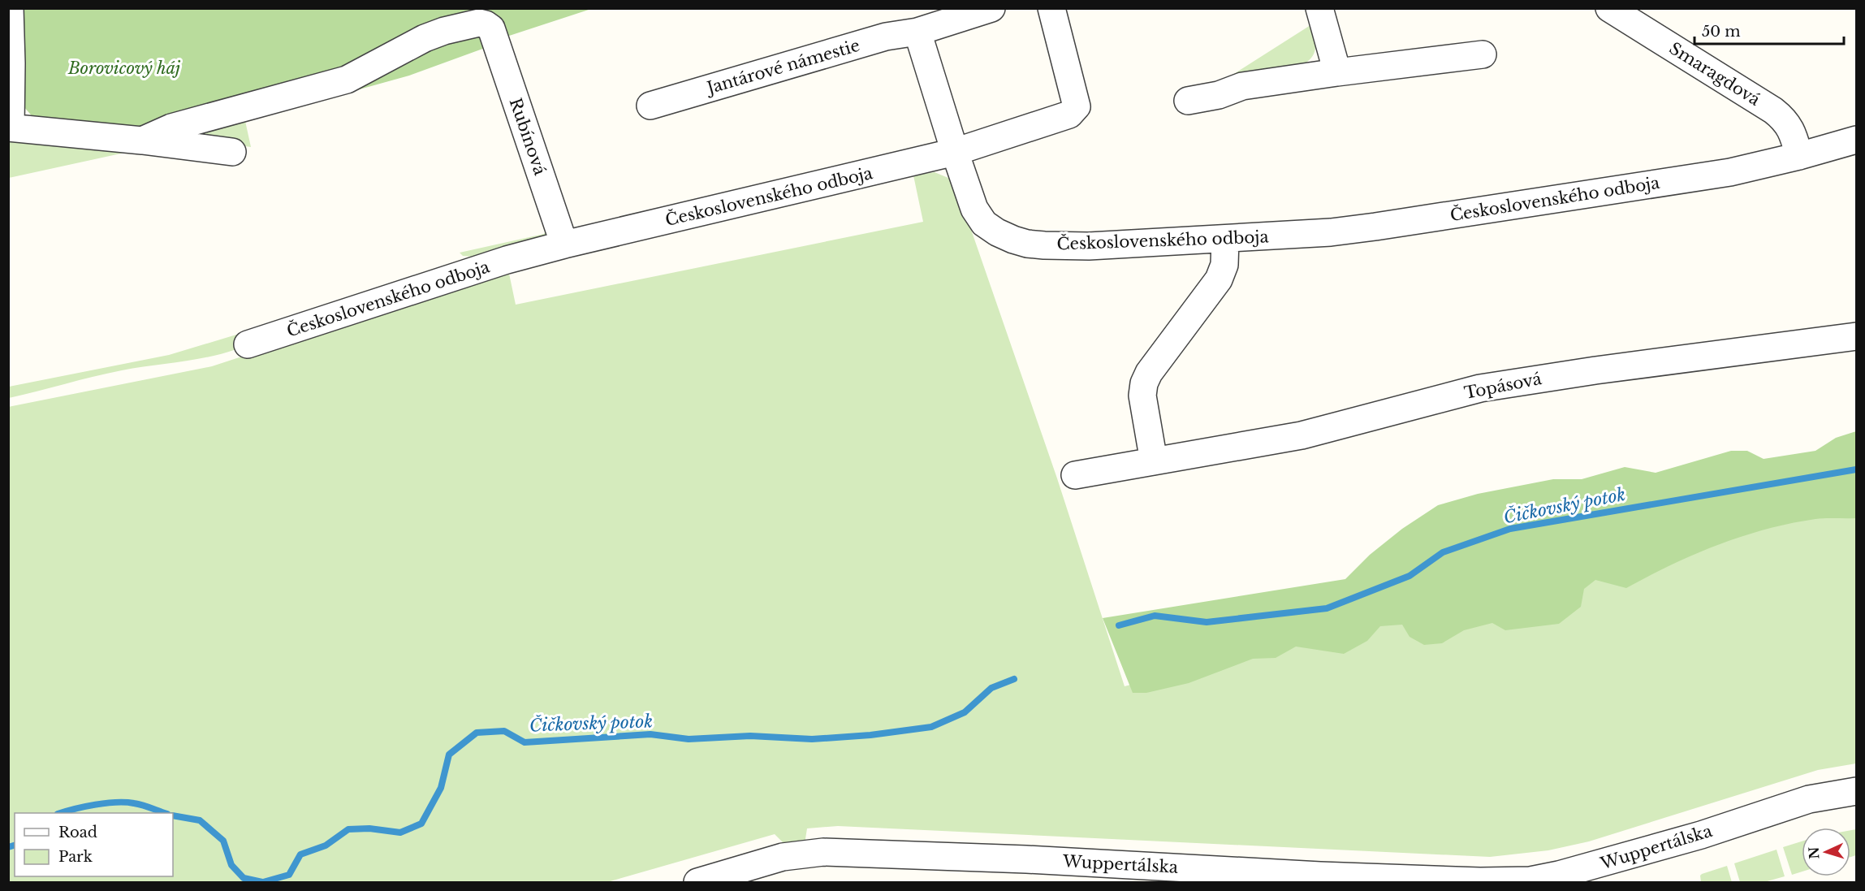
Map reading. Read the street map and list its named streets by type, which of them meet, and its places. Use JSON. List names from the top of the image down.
{
  "streets": {
    "street": [
      "Jantárové námestie",
      "Smaragdová",
      "Rubínová",
      "Československého odboja",
      "Topásová",
      "Wuppertálska"
    ]
  },
  "crossings": [
    ["Smaragdová", "Československého odboja"],
    ["Rubínová", "Československého odboja"]
  ],
  "water": ["Čičkovský potok"],
  "parks": ["Borovicový háj"],
  "legend": ["Road", "Park"],
  "scale_bar": "50 m",
  "north": "left"
}
